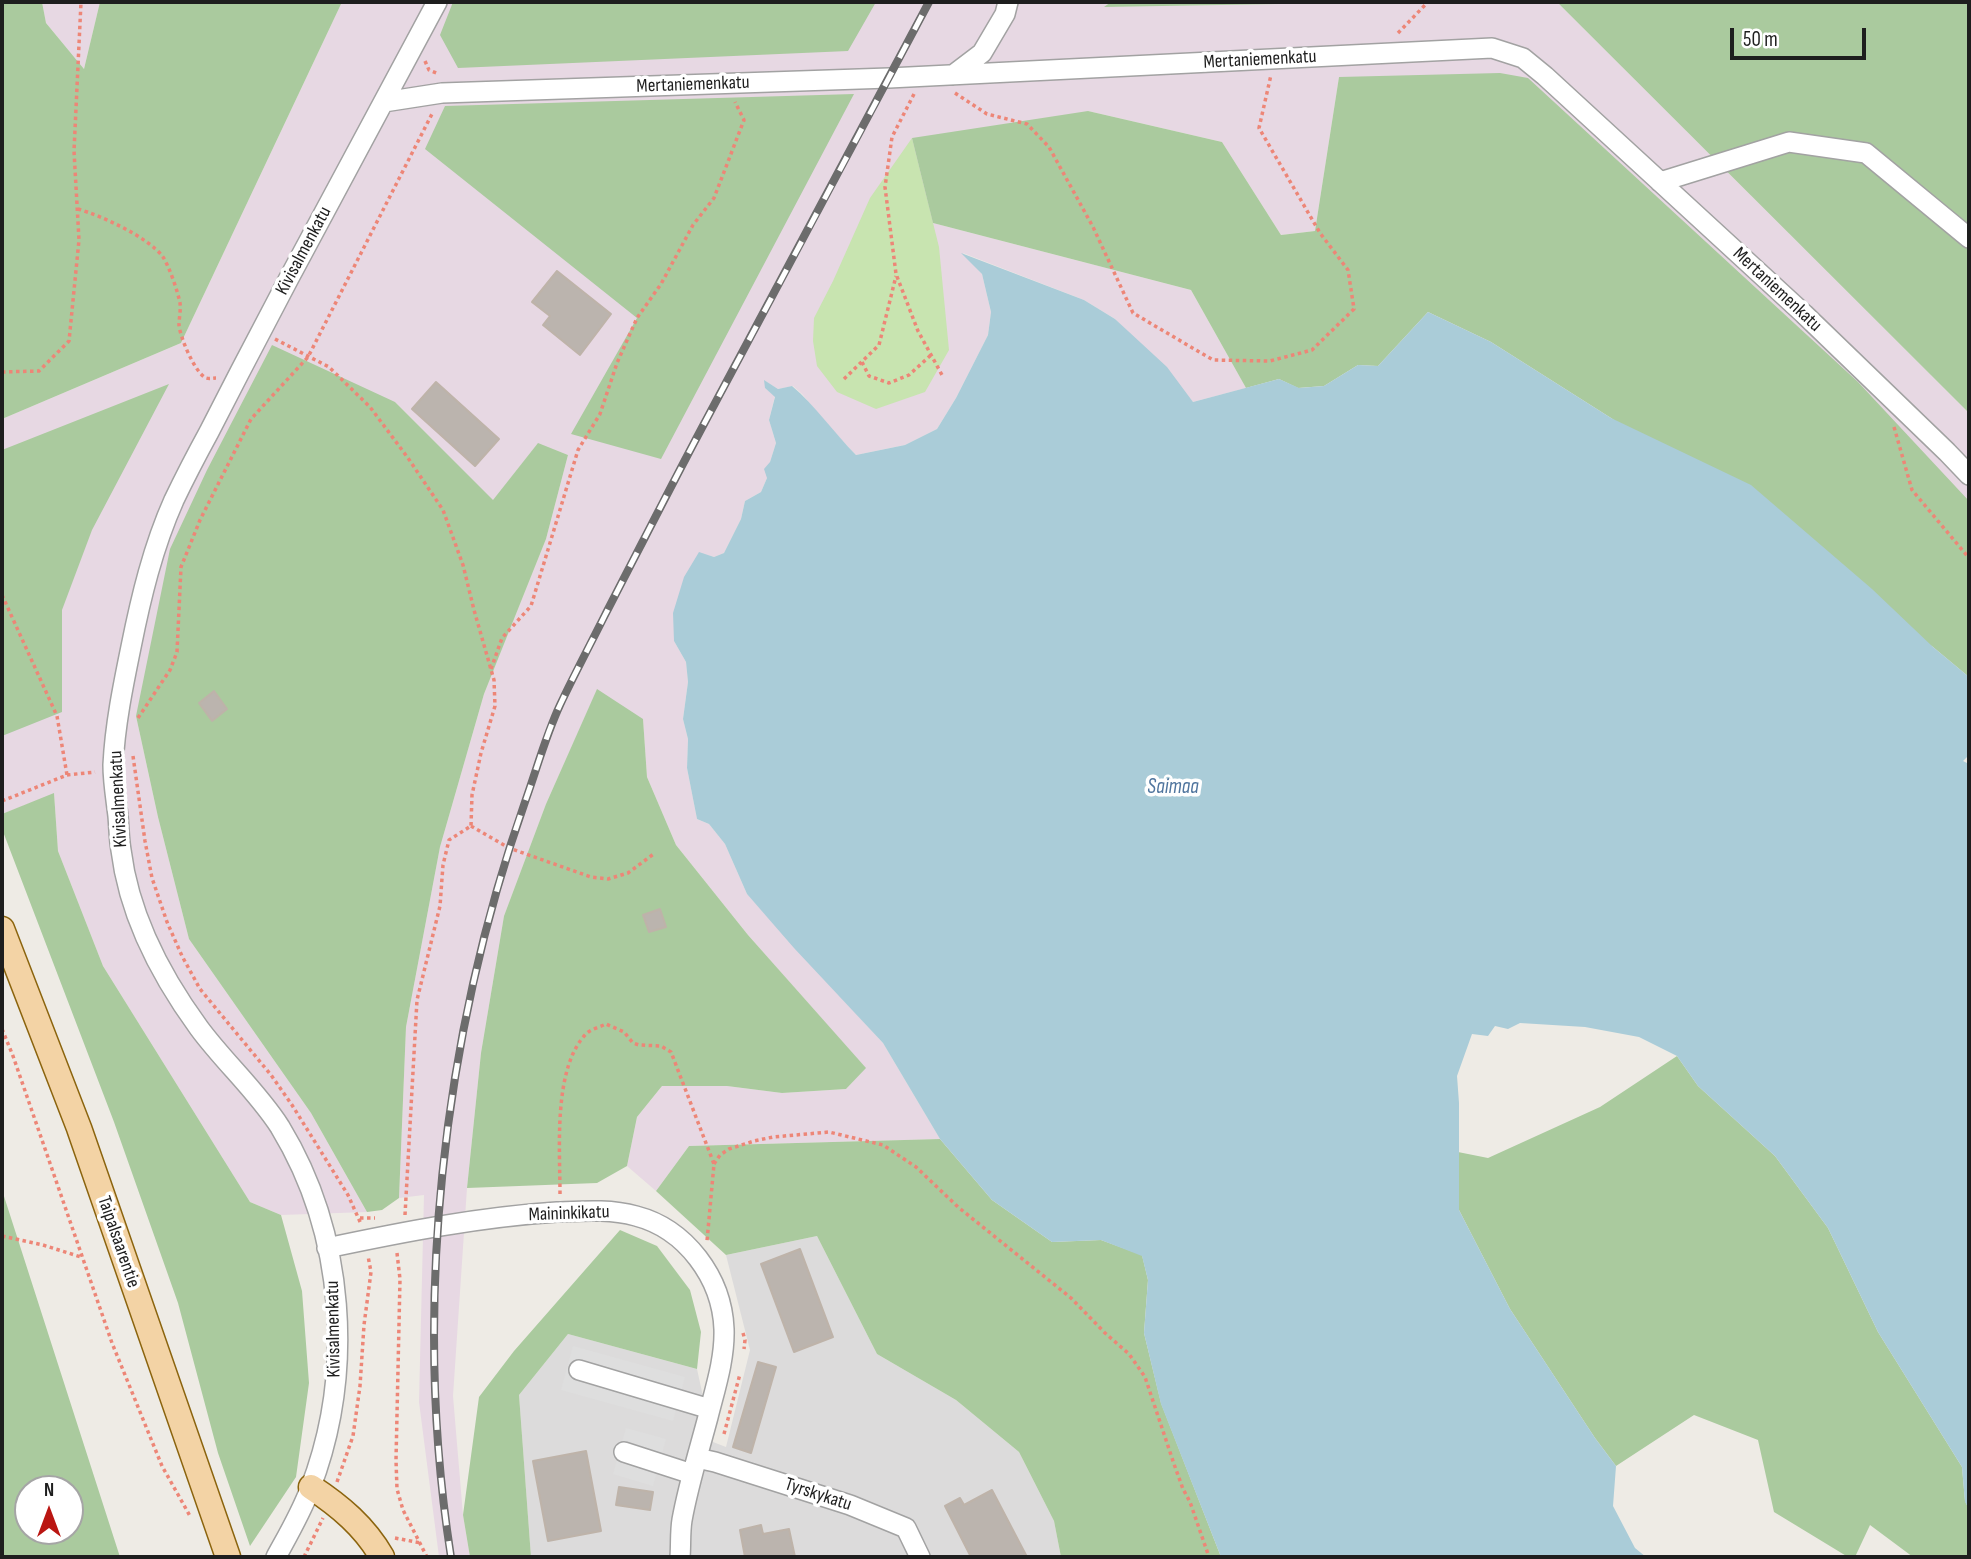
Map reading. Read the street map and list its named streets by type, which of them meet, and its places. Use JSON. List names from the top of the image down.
{
  "streets": {
    "main road": ["Taipalsaarentie"],
    "street": [
      "Mertaniemenkatu",
      "Kivisalmenkatu",
      "Maininkikatu",
      "Tyrskykatu"
    ]
  },
  "crossings": [
    ["Mertaniemenkatu", "Kivisalmenkatu"],
    ["Kivisalmenkatu", "Maininkikatu"],
    ["Maininkikatu", "Tyrskykatu"]
  ],
  "water": ["Saimaa"],
  "scale_bar": "50 m",
  "north": "top"
}
